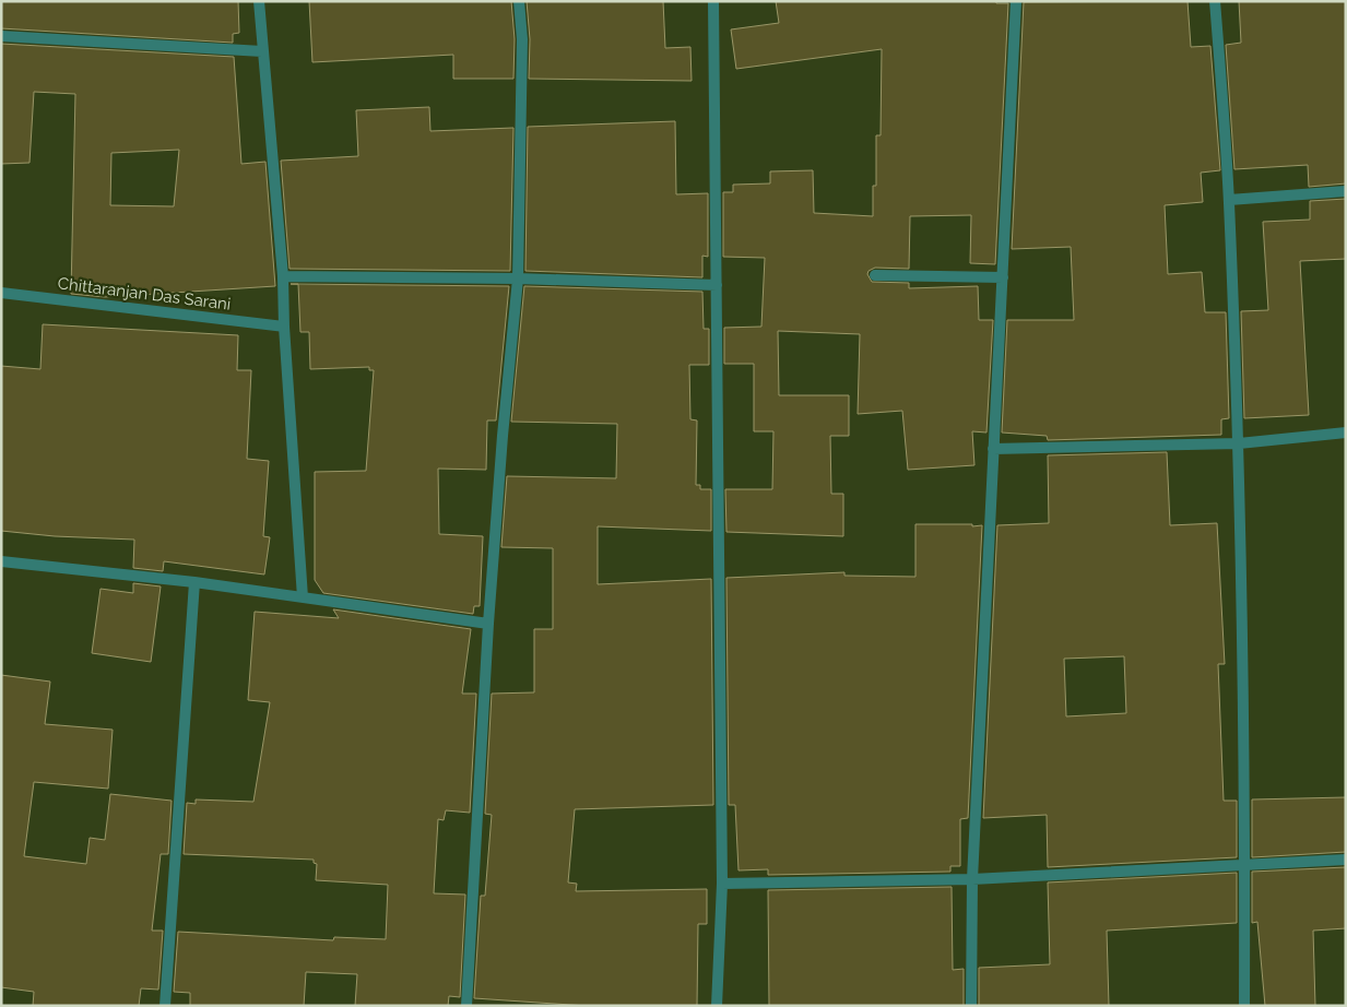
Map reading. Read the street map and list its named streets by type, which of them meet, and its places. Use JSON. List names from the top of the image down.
{
  "streets": {
    "street": ["Chittaranjan Das Sarani"]
  }
}
